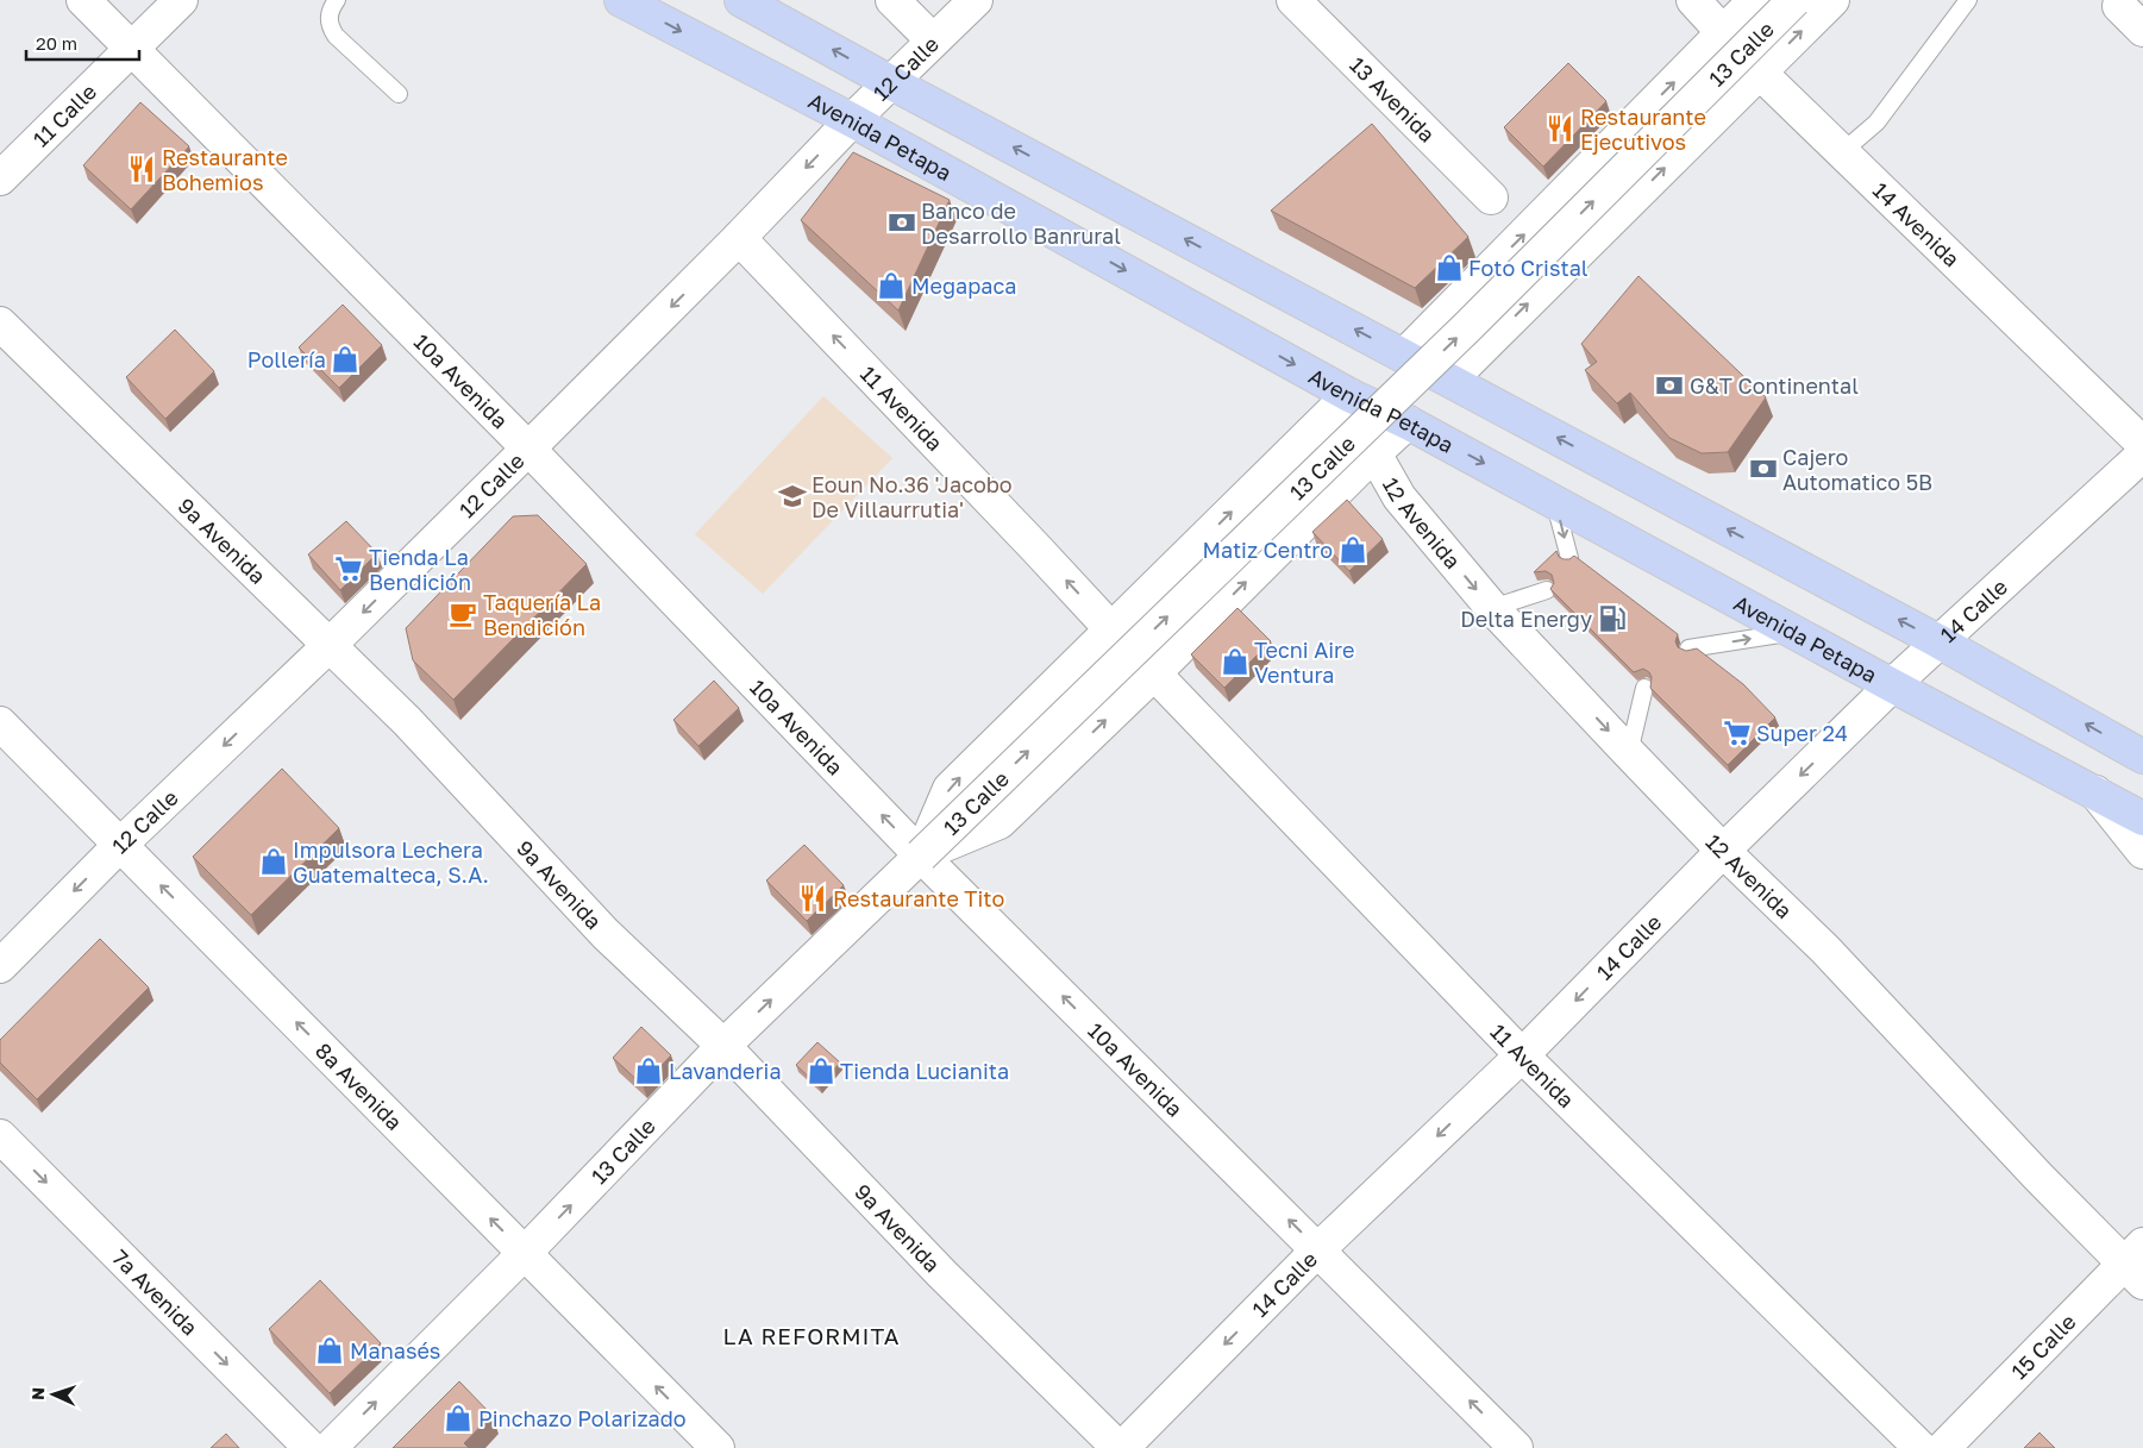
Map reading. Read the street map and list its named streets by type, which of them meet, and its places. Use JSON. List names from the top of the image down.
{
  "streets": {
    "main road": ["Avenida Petapa"],
    "street": [
      "13 Calle",
      "12 Calle",
      "13 Avenida",
      "11 Calle",
      "14 Avenida",
      "10a Avenida",
      "11 Avenida",
      "12 Avenida",
      "9a Avenida",
      "14 Calle",
      "8a Avenida",
      "7a Avenida",
      "15 Calle"
    ]
  },
  "crossings": [
    ["13 Calle", "Avenida Petapa"],
    ["13 Calle", "14 Avenida"],
    ["13 Calle", "10a Avenida"],
    ["13 Calle", "11 Avenida"],
    ["13 Calle", "12 Avenida"],
    ["13 Calle", "9a Avenida"],
    ["13 Calle", "8a Avenida"],
    ["12 Calle", "Avenida Petapa"],
    ["12 Calle", "10a Avenida"],
    ["12 Calle", "11 Avenida"],
    ["12 Calle", "9a Avenida"],
    ["12 Calle", "8a Avenida"],
    ["11 Calle", "10a Avenida"],
    ["Avenida Petapa", "14 Calle"],
    ["10a Avenida", "14 Calle"],
    ["11 Avenida", "14 Calle"],
    ["12 Avenida", "14 Calle"],
    ["12 Avenida", "15 Calle"],
    ["9a Avenida", "14 Calle"]
  ],
  "one_way": [
    "13 Calle",
    "12 Calle",
    "10a Avenida",
    "12 Avenida",
    "14 Calle",
    "8a Avenida",
    "7a Avenida"
  ],
  "districts": ["LA REFORMITA"],
  "places": {
    "restaurant": ["Restaurante Ejecutivos", "Restaurante Bohemios", "Restaurante Tito"],
    "bank": ["Banco de Desarrollo Banrural", "G&T Continental", "Cajero Automatico 5B"],
    "shop": [
      "Foto Cristal",
      "Megapaca",
      "Pollería",
      "Matiz Centro",
      "Tecni Aire Ventura",
      "Impulsora Lechera Guatemalteca, S.A.",
      "Lavanderia",
      "Tienda Lucianita",
      "Manasés",
      "Pinchazo Polarizado"
    ],
    "school or university": ["Eoun No.36 'Jacobo De Villaurrutia'"],
    "supermarket": ["Tienda La Bendición", "Super 24"],
    "cafe": ["Taquería La Bendición"],
    "fuel station": ["Delta Energy"]
  },
  "scale_bar": "20 m",
  "north": "left"
}
